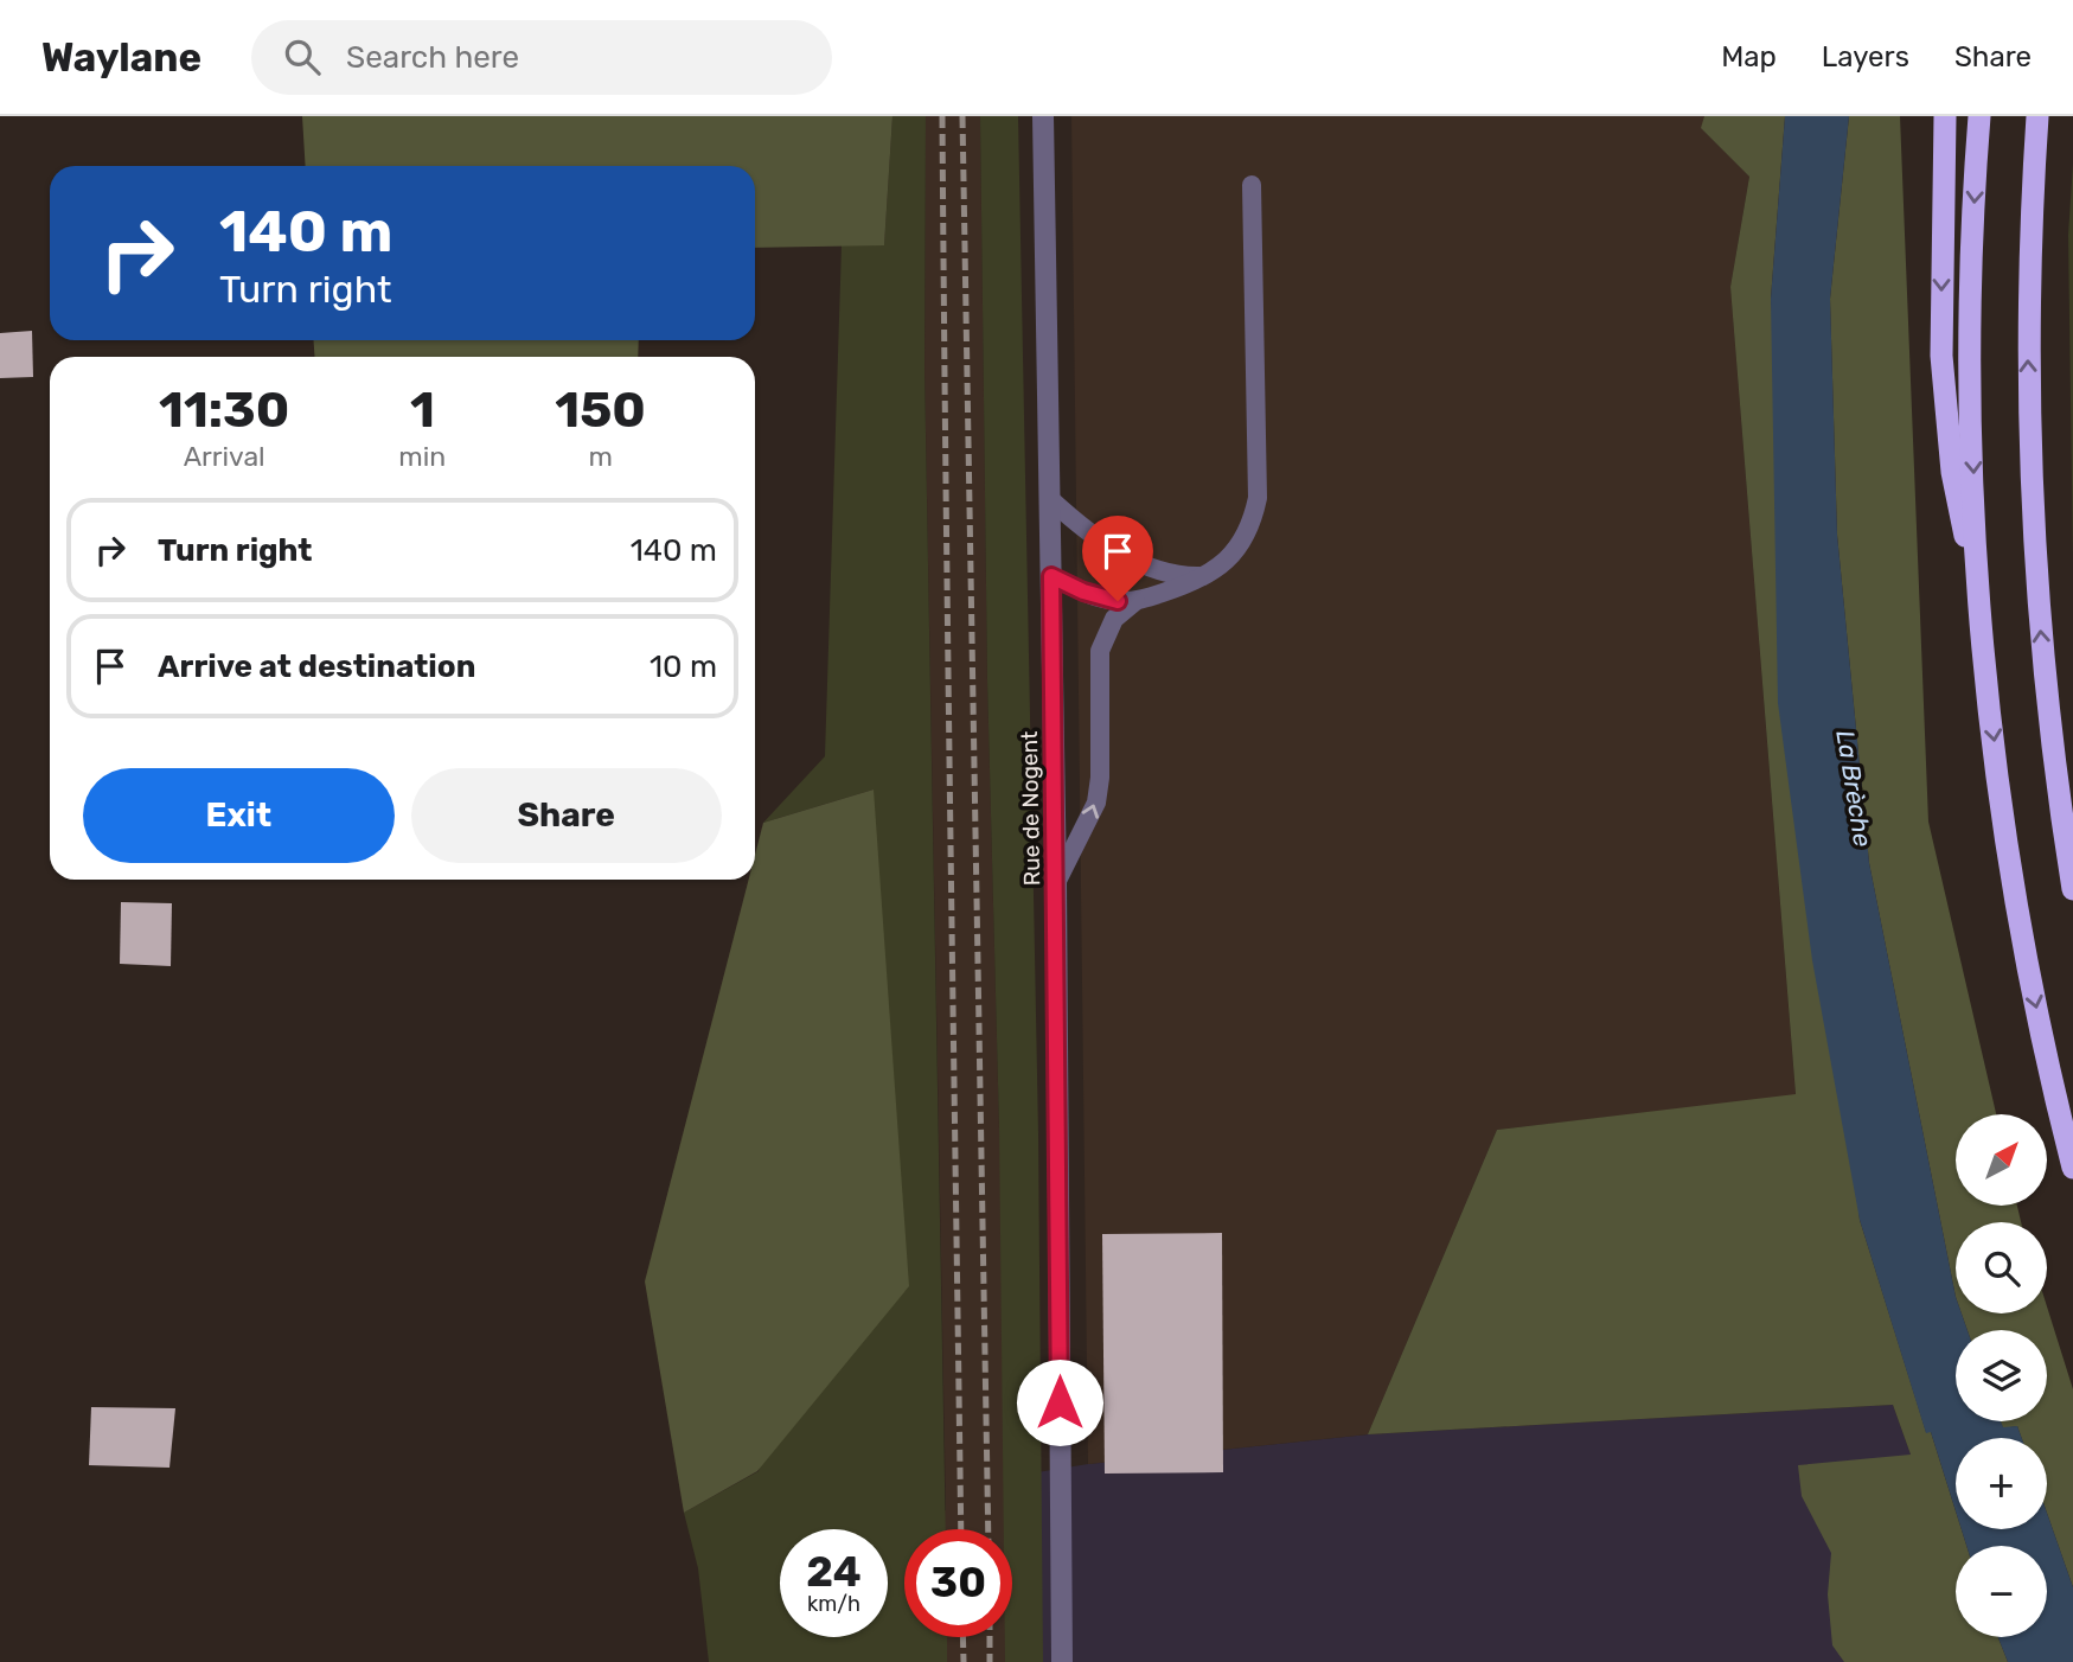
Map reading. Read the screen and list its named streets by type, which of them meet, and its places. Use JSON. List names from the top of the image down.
{
  "streets": {
    "street": ["Rue de Nogent"]
  },
  "water": ["La Brèche"],
  "north": "top right",
  "page": {
    "header": "Waylane",
    "search": "Search here",
    "nav": ["Map", "Layers", "Share"],
    "turn": ["140 m", "Turn right"],
    "eta": [
      "11:30",
      "Arrival",
      "1",
      "min",
      "150",
      "m"
    ],
    "list": [
      {
        "name": "Turn right",
        "value": "140 m"
      },
      {
        "name": "Arrive at destination",
        "value": "10 m"
      }
    ],
    "buttons": ["Exit", "Share"],
    "map_buttons": ["+", "−"],
    "speed": "24 km/h",
    "limit": "30"
  }
}
